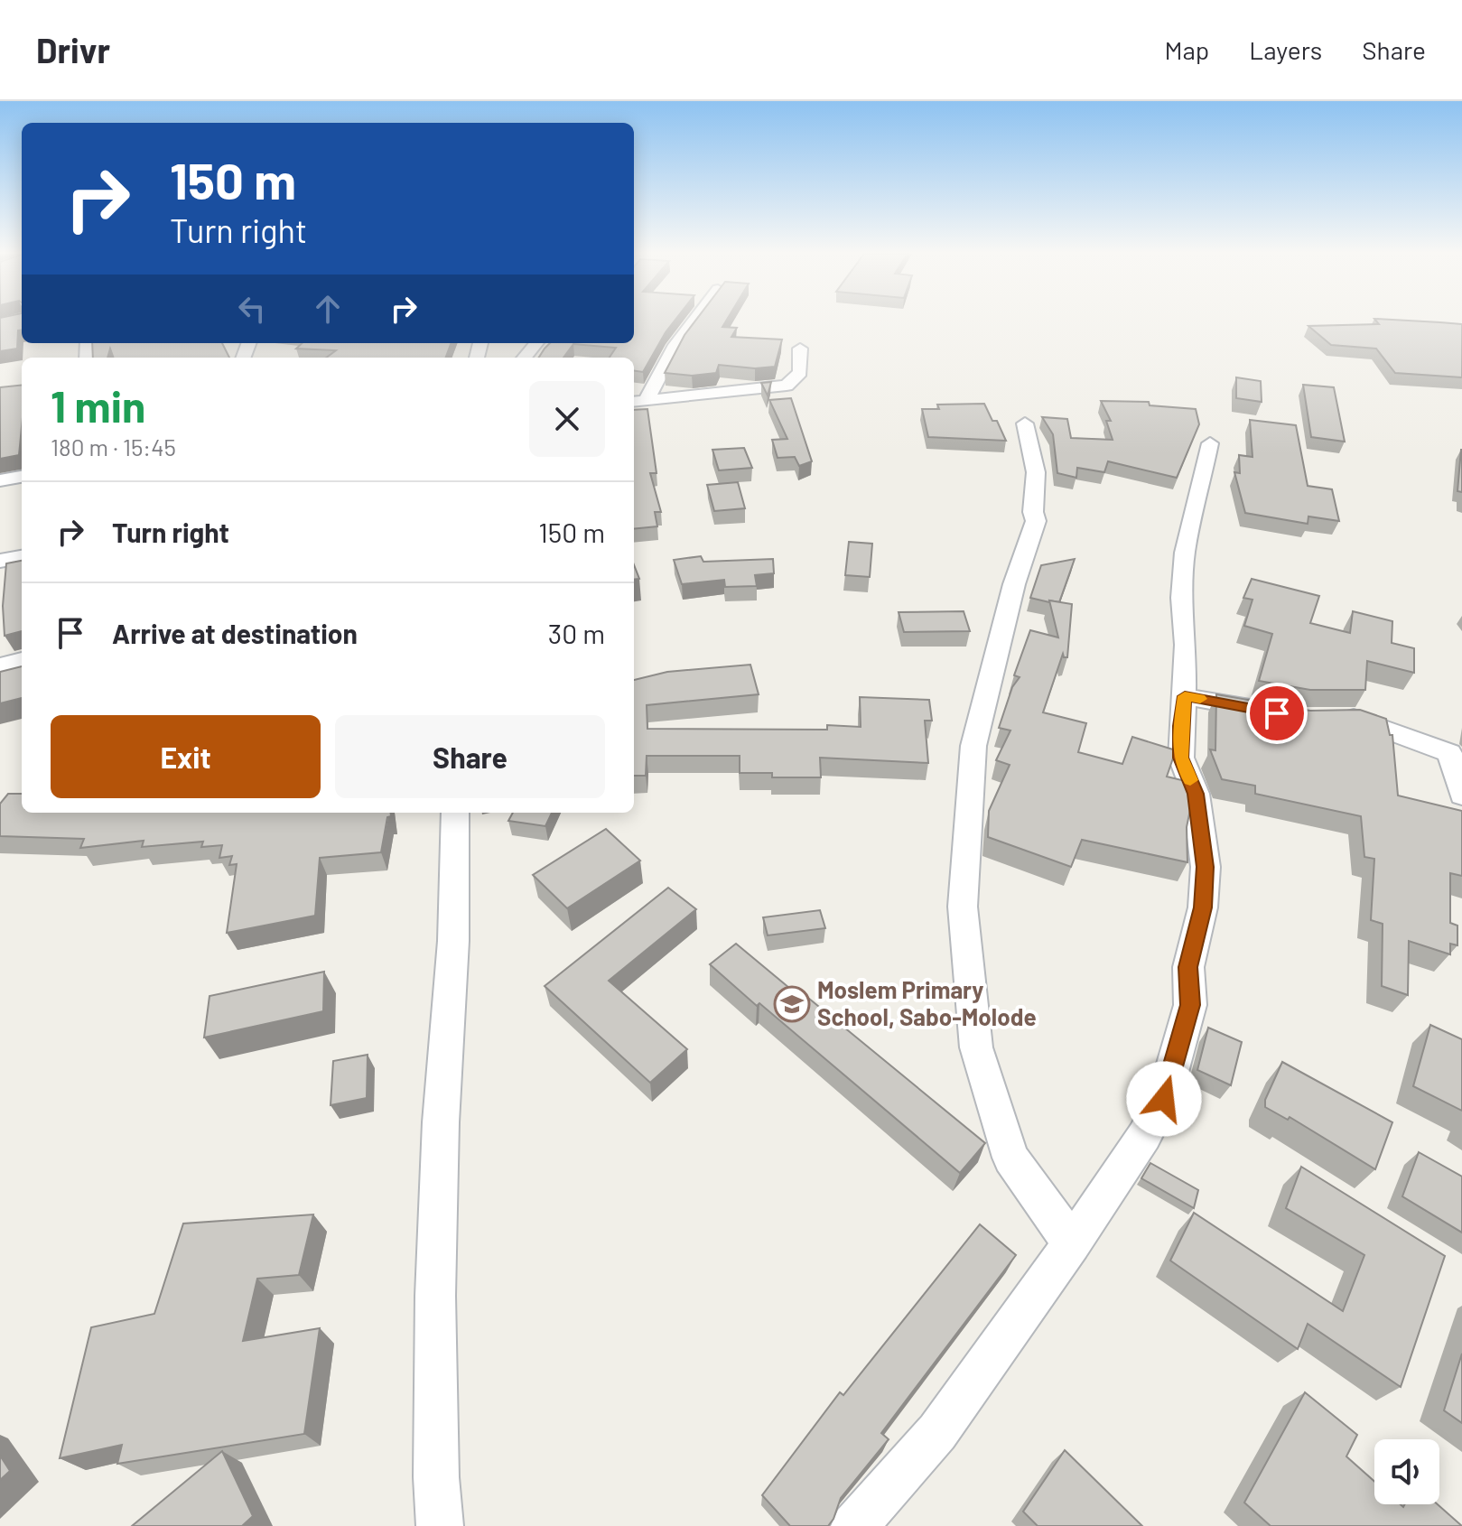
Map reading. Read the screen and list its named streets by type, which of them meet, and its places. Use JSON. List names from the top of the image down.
{
  "places": {
    "school or university": ["Moslem Primary School, Sabo-Molode"]
  },
  "page": {
    "header": "Drivr",
    "nav": ["Map", "Layers", "Share"],
    "turn": ["150 m", "Turn right"],
    "heading": ["1 min", "180 m · 15:45"],
    "list": [
      {
        "name": "Turn right",
        "value": "150 m"
      },
      {
        "name": "Arrive at destination",
        "value": "30 m"
      }
    ],
    "buttons": ["Exit", "Share"]
  }
}
